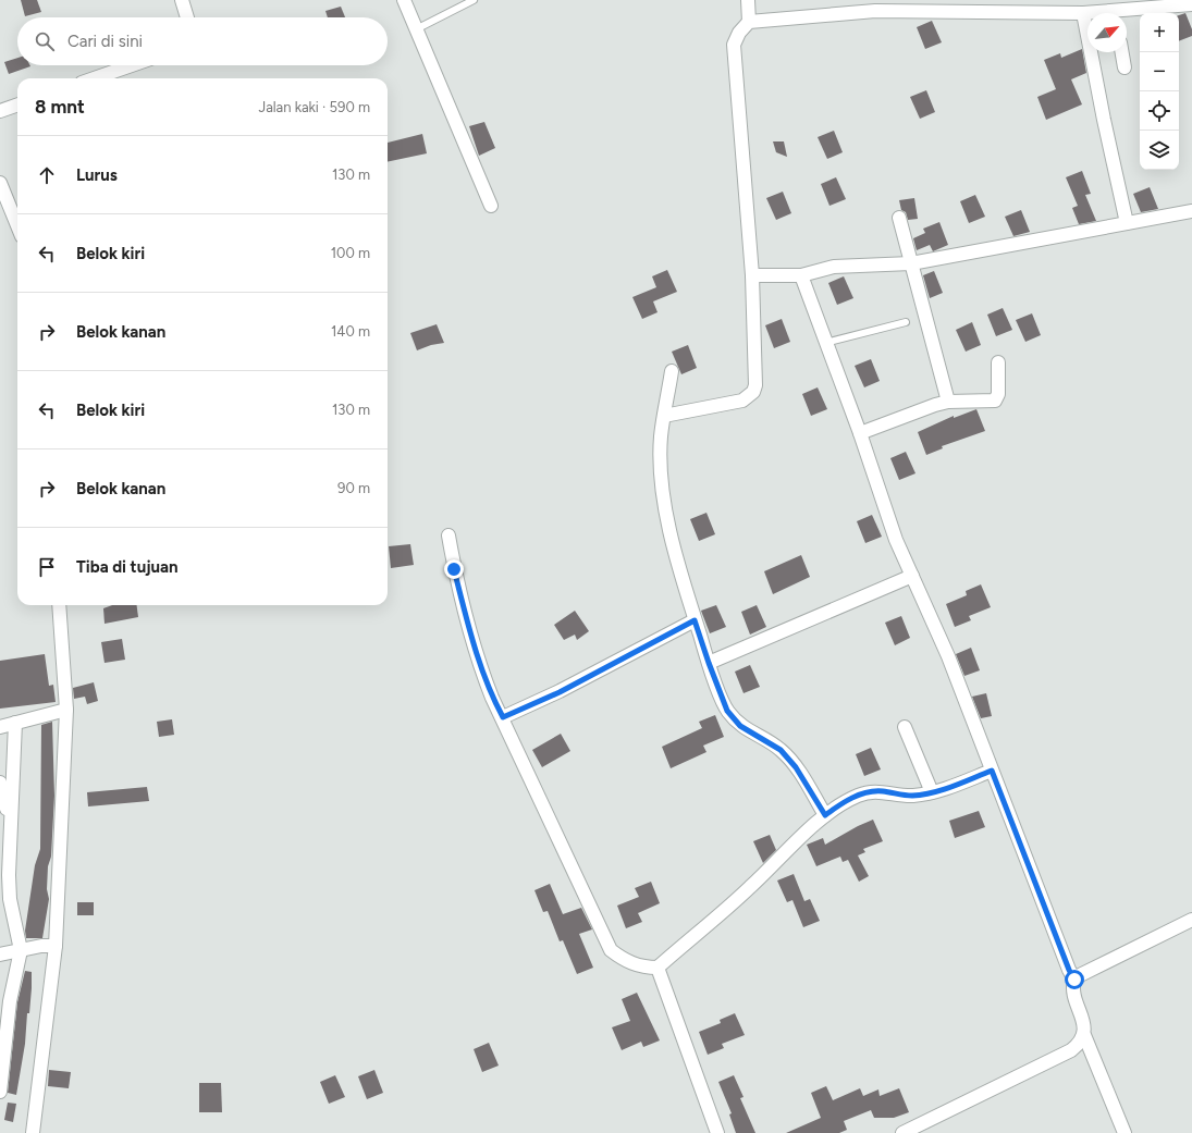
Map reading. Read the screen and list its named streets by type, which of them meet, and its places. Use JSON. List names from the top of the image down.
{
  "north": "top right",
  "page": {
    "map_buttons": ["+", "−"],
    "search": "Cari di sini",
    "heading": ["8 mnt", "Jalan kaki · 590 m"],
    "list": [
      ["Lurus", "130 m"],
      ["Belok kiri", "100 m"],
      ["Belok kanan", "140 m"],
      ["Belok kiri", "130 m"],
      ["Belok kanan", "90 m"],
      "Tiba di tujuan"
    ]
  }
}
